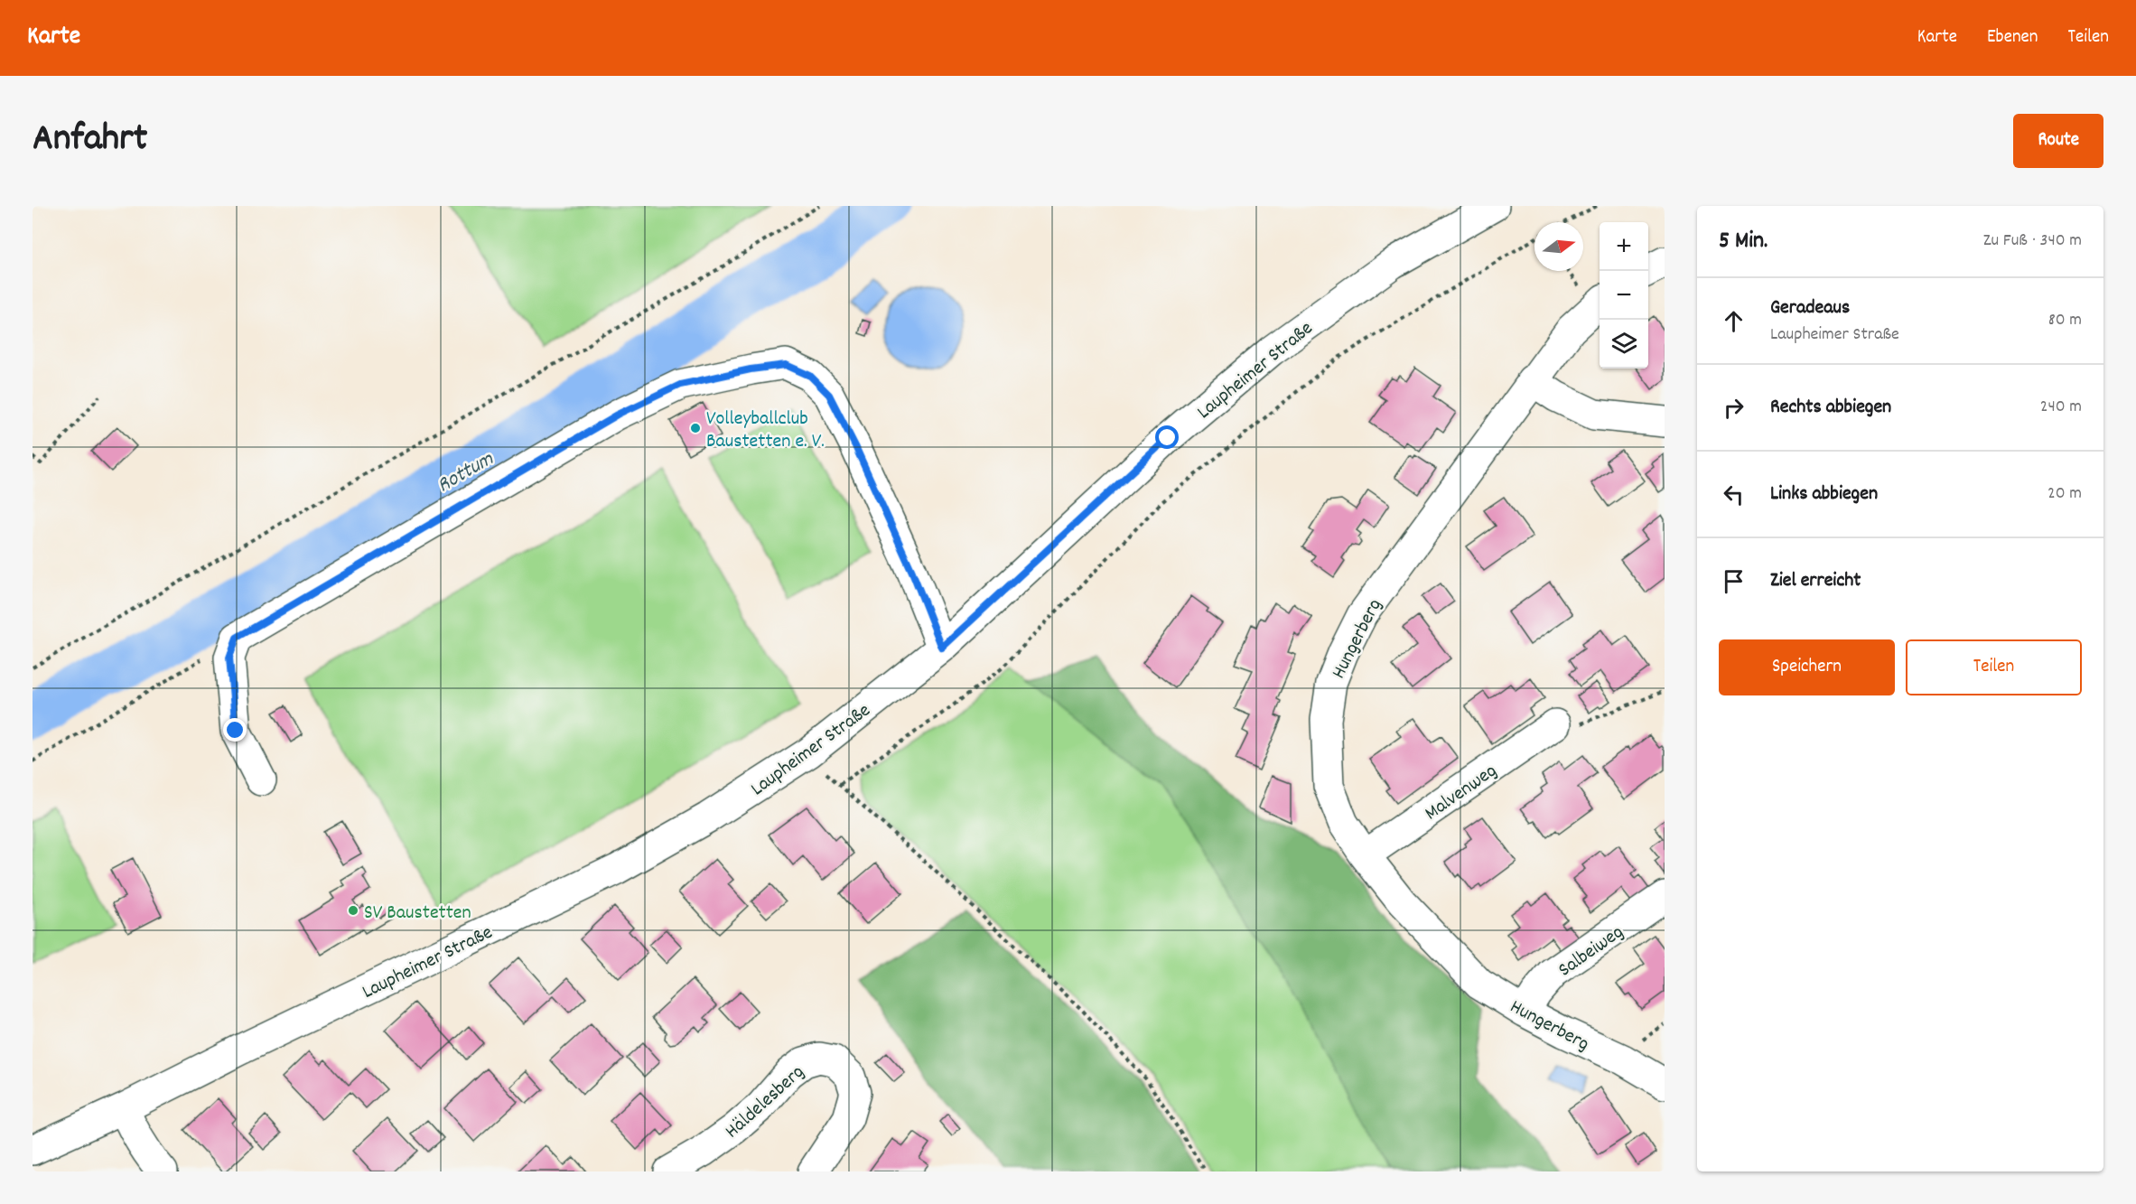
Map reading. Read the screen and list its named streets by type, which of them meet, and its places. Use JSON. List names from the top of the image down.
{
  "streets": {
    "street": [
      "Laupheimer Straße",
      "Hungerberg",
      "Malvenweg",
      "Salbeiweg",
      "Häldelesberg"
    ]
  },
  "crossings": [
    ["Hungerberg", "Malvenweg"],
    ["Hungerberg", "Salbeiweg"]
  ],
  "water": ["Rottum"],
  "places": ["Volleyballclub Baustetten e. V.", "SV Baustetten"],
  "north": "right",
  "page": {
    "header": "Karte",
    "nav": ["Karte", "Ebenen", "Teilen"],
    "title": "Anfahrt",
    "buttons": [
      "Route",
      ["Speichern", "Teilen"]
    ],
    "heading": ["5 Min.", "Zu Fuß · 340 m"],
    "map_buttons": ["+", "−"],
    "list": [
      ["Geradeaus", "Laupheimer Straße", "80 m"],
      ["Rechts abbiegen", "240 m"],
      ["Links abbiegen", "20 m"],
      "Ziel erreicht"
    ]
  }
}
